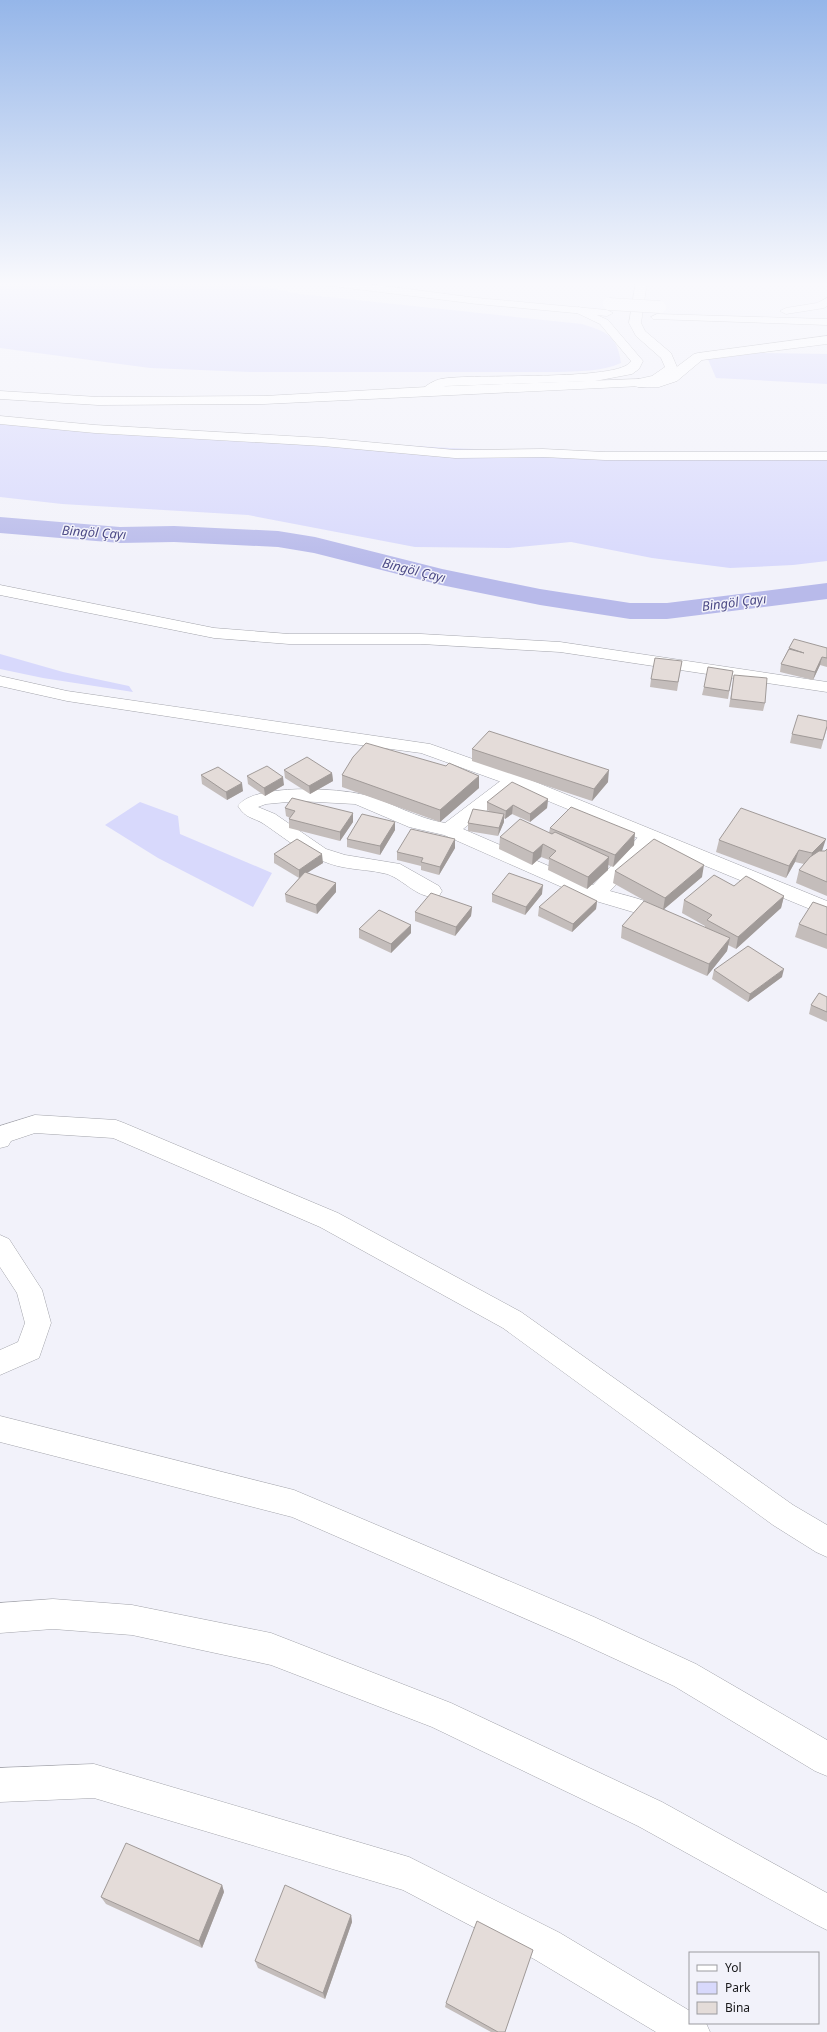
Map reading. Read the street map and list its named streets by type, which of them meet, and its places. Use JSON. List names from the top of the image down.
{
  "water": ["Bingöl Çayı"],
  "legend": ["Yol", "Park", "Bina"]
}
